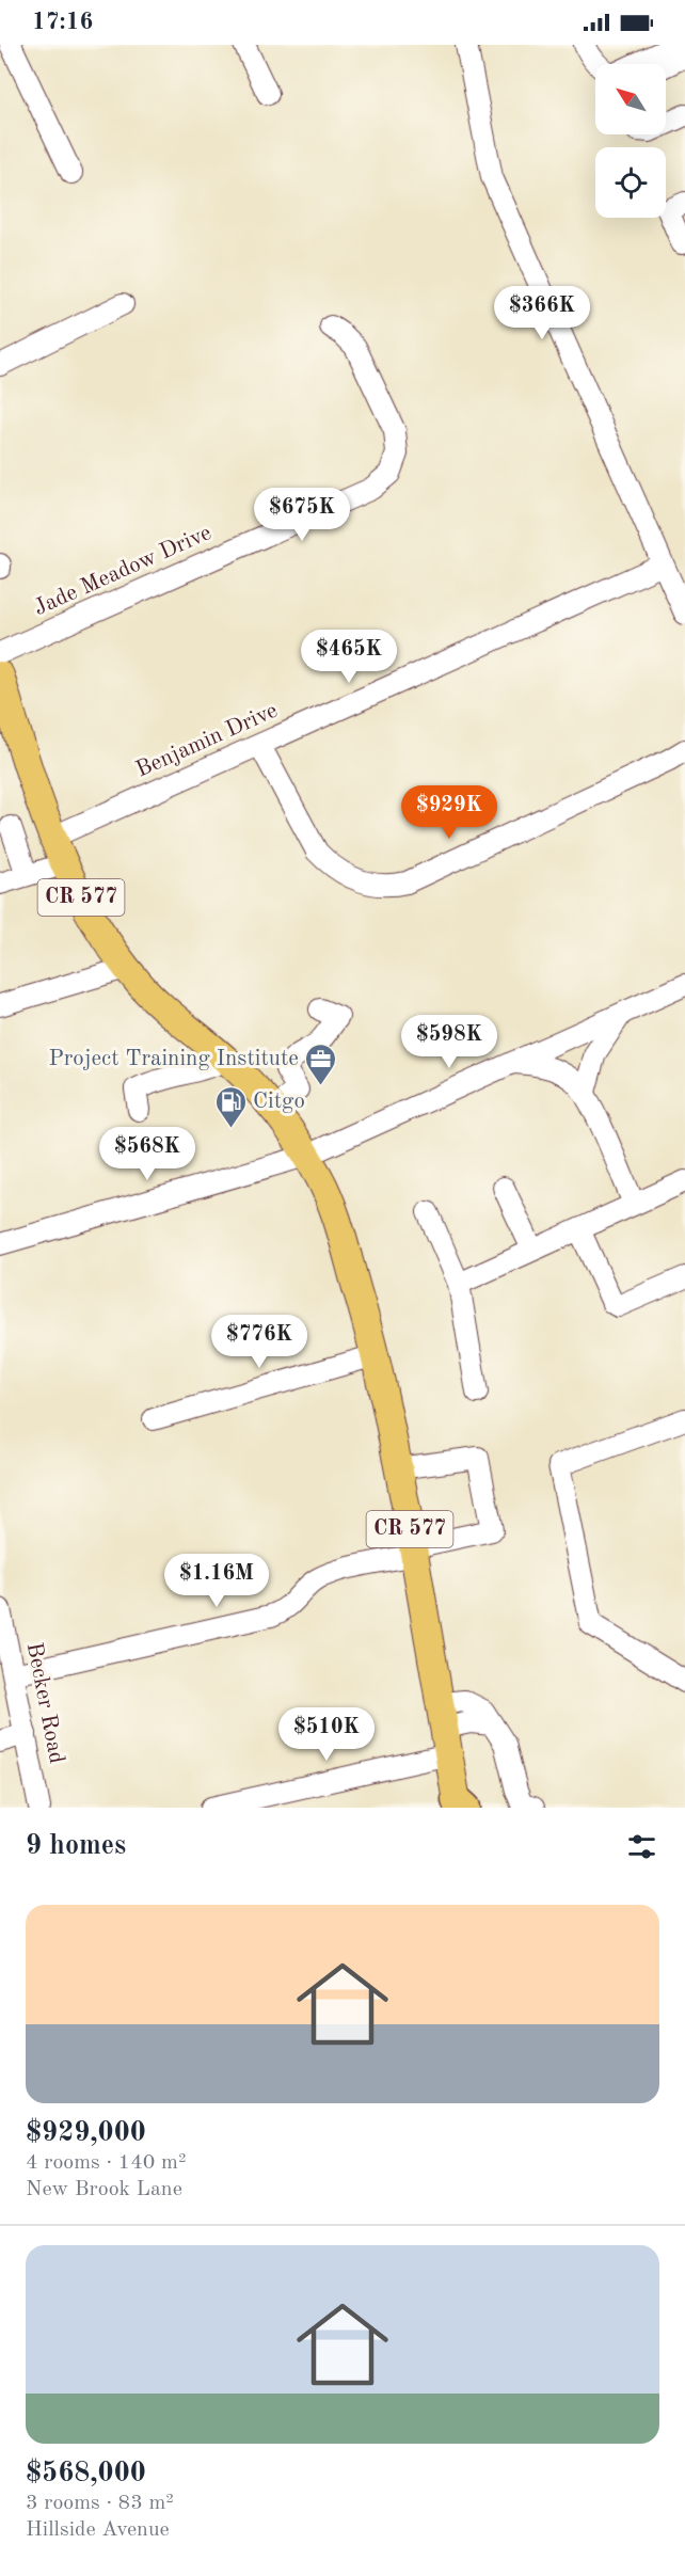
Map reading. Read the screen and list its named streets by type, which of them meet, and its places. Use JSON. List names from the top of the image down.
{
  "streets": {
    "main road": ["CR 577"],
    "street": ["Jade Meadow Drive", "Benjamin Drive", "Becker Road"]
  },
  "crossings": [
    ["Benjamin Drive", "CR 577"]
  ],
  "places": {
    "office": ["Project Training Institute"],
    "fuel station": ["Citgo"]
  },
  "north": "top left",
  "page": {
    "status": "17:16",
    "price": [
      "$366K",
      "$675K",
      "$465K",
      "$929K",
      "$598K",
      "$568K",
      "$776K",
      "$1.16M",
      "$510K"
    ],
    "heading": "9 homes",
    "list": [
      {
        "name": "$929,000",
        "note": "4 rooms · 140 m² · New Brook Lane"
      },
      {
        "name": "$568,000",
        "note": "3 rooms · 83 m² · Hillside Avenue"
      }
    ]
  }
}
